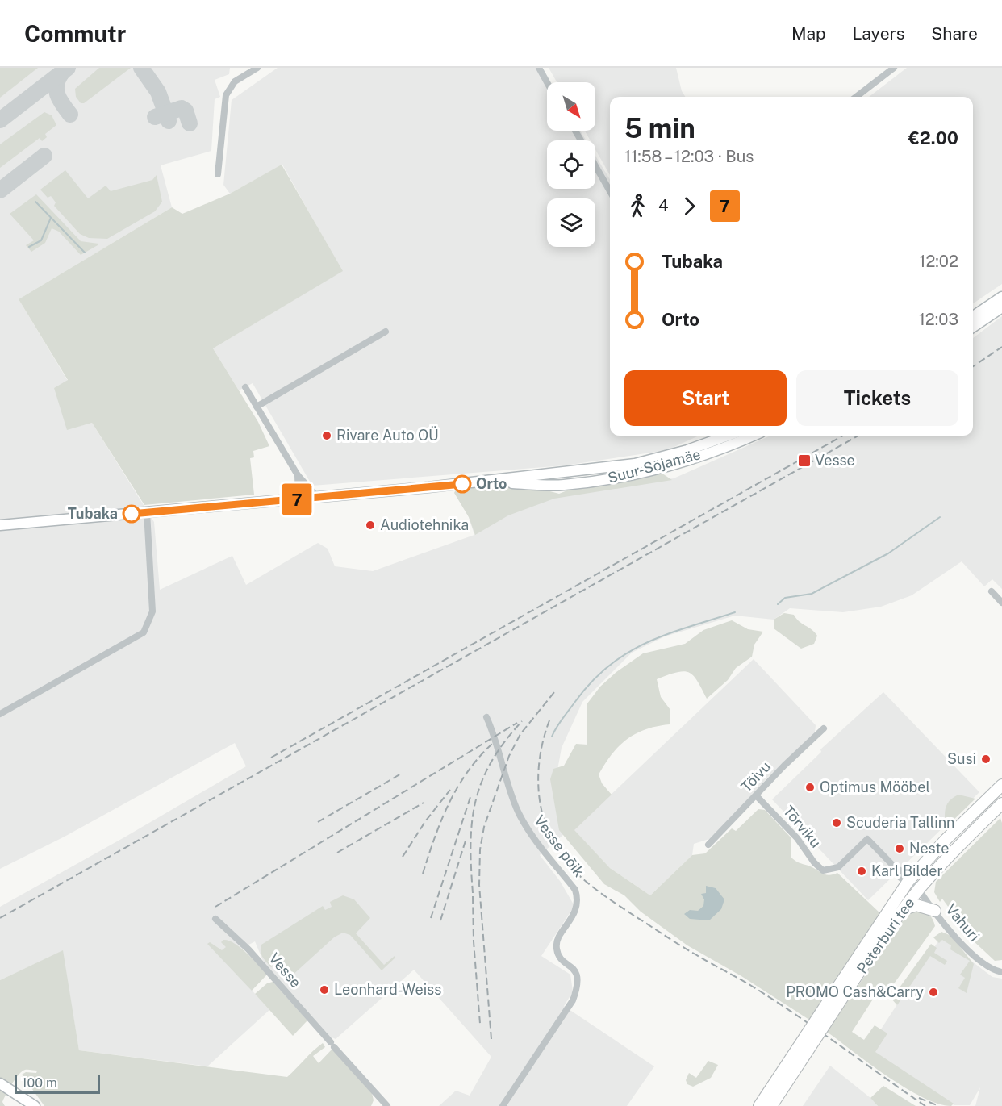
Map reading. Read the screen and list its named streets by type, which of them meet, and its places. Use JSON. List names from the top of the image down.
{
  "streets": {
    "highway": ["Peterburi tee"],
    "main road": ["Suur-Sõjamäe"],
    "street": [
      "Tõivu",
      "Tõrviku",
      "Vesse põik",
      "Vahuri",
      "Vesse"
    ]
  },
  "crossings": [
    ["Tõivu", "Tõrviku"],
    ["Tõrviku", "Vahuri"],
    ["Vahuri", "Peterburi tee"]
  ],
  "places": {
    "other": [
      "Rivare Auto OÜ",
      "Orto",
      "Tubaka",
      "Audiotehnika",
      "Susi",
      "Optimus Mööbel",
      "Scuderia Tallinn",
      "Neste",
      "Karl Bilder",
      "Leonhard-Weiss",
      "PROMO Cash&Carry"
    ],
    "transit": ["Vesse"]
  },
  "lines": ["bus line 7"],
  "scale_bar": "100 m",
  "north": "bottom right",
  "page": {
    "header": "Commutr",
    "nav": ["Map", "Layers", "Share"],
    "on_map": "7",
    "heading": ["5 min", "11:58 – 12:03 · Bus", "€2.00"],
    "legs": ["4", "7"],
    "list": [
      {
        "name": "Tubaka",
        "value": "12:02"
      },
      {
        "name": "Orto",
        "value": "12:03"
      }
    ],
    "buttons": ["Start", "Tickets"],
    "scale": "100 m"
  }
}
